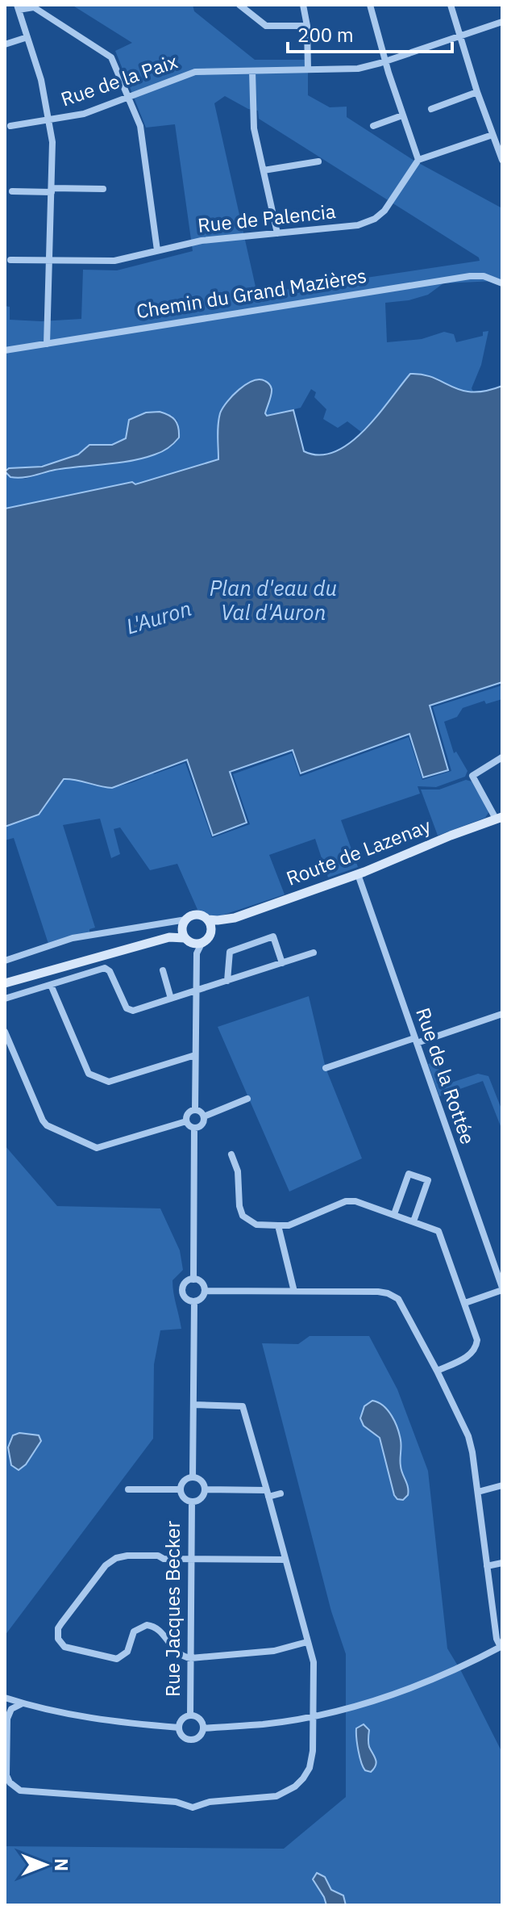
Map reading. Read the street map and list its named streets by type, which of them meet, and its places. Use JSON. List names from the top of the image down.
{
  "streets": {
    "street": [
      "Rue de la Paix",
      "Rue de Palencia",
      "Chemin du Grand Mazières",
      "Route de Lazenay",
      "Rue de la Rottée",
      "Rue Jacques Becker"
    ]
  },
  "crossings": [
    ["Route de Lazenay", "Rue de la Rottée"]
  ],
  "water": ["Plan d'eau du Val d'Auron", "L'Auron"],
  "scale_bar": "200 m",
  "north": "right"
}
